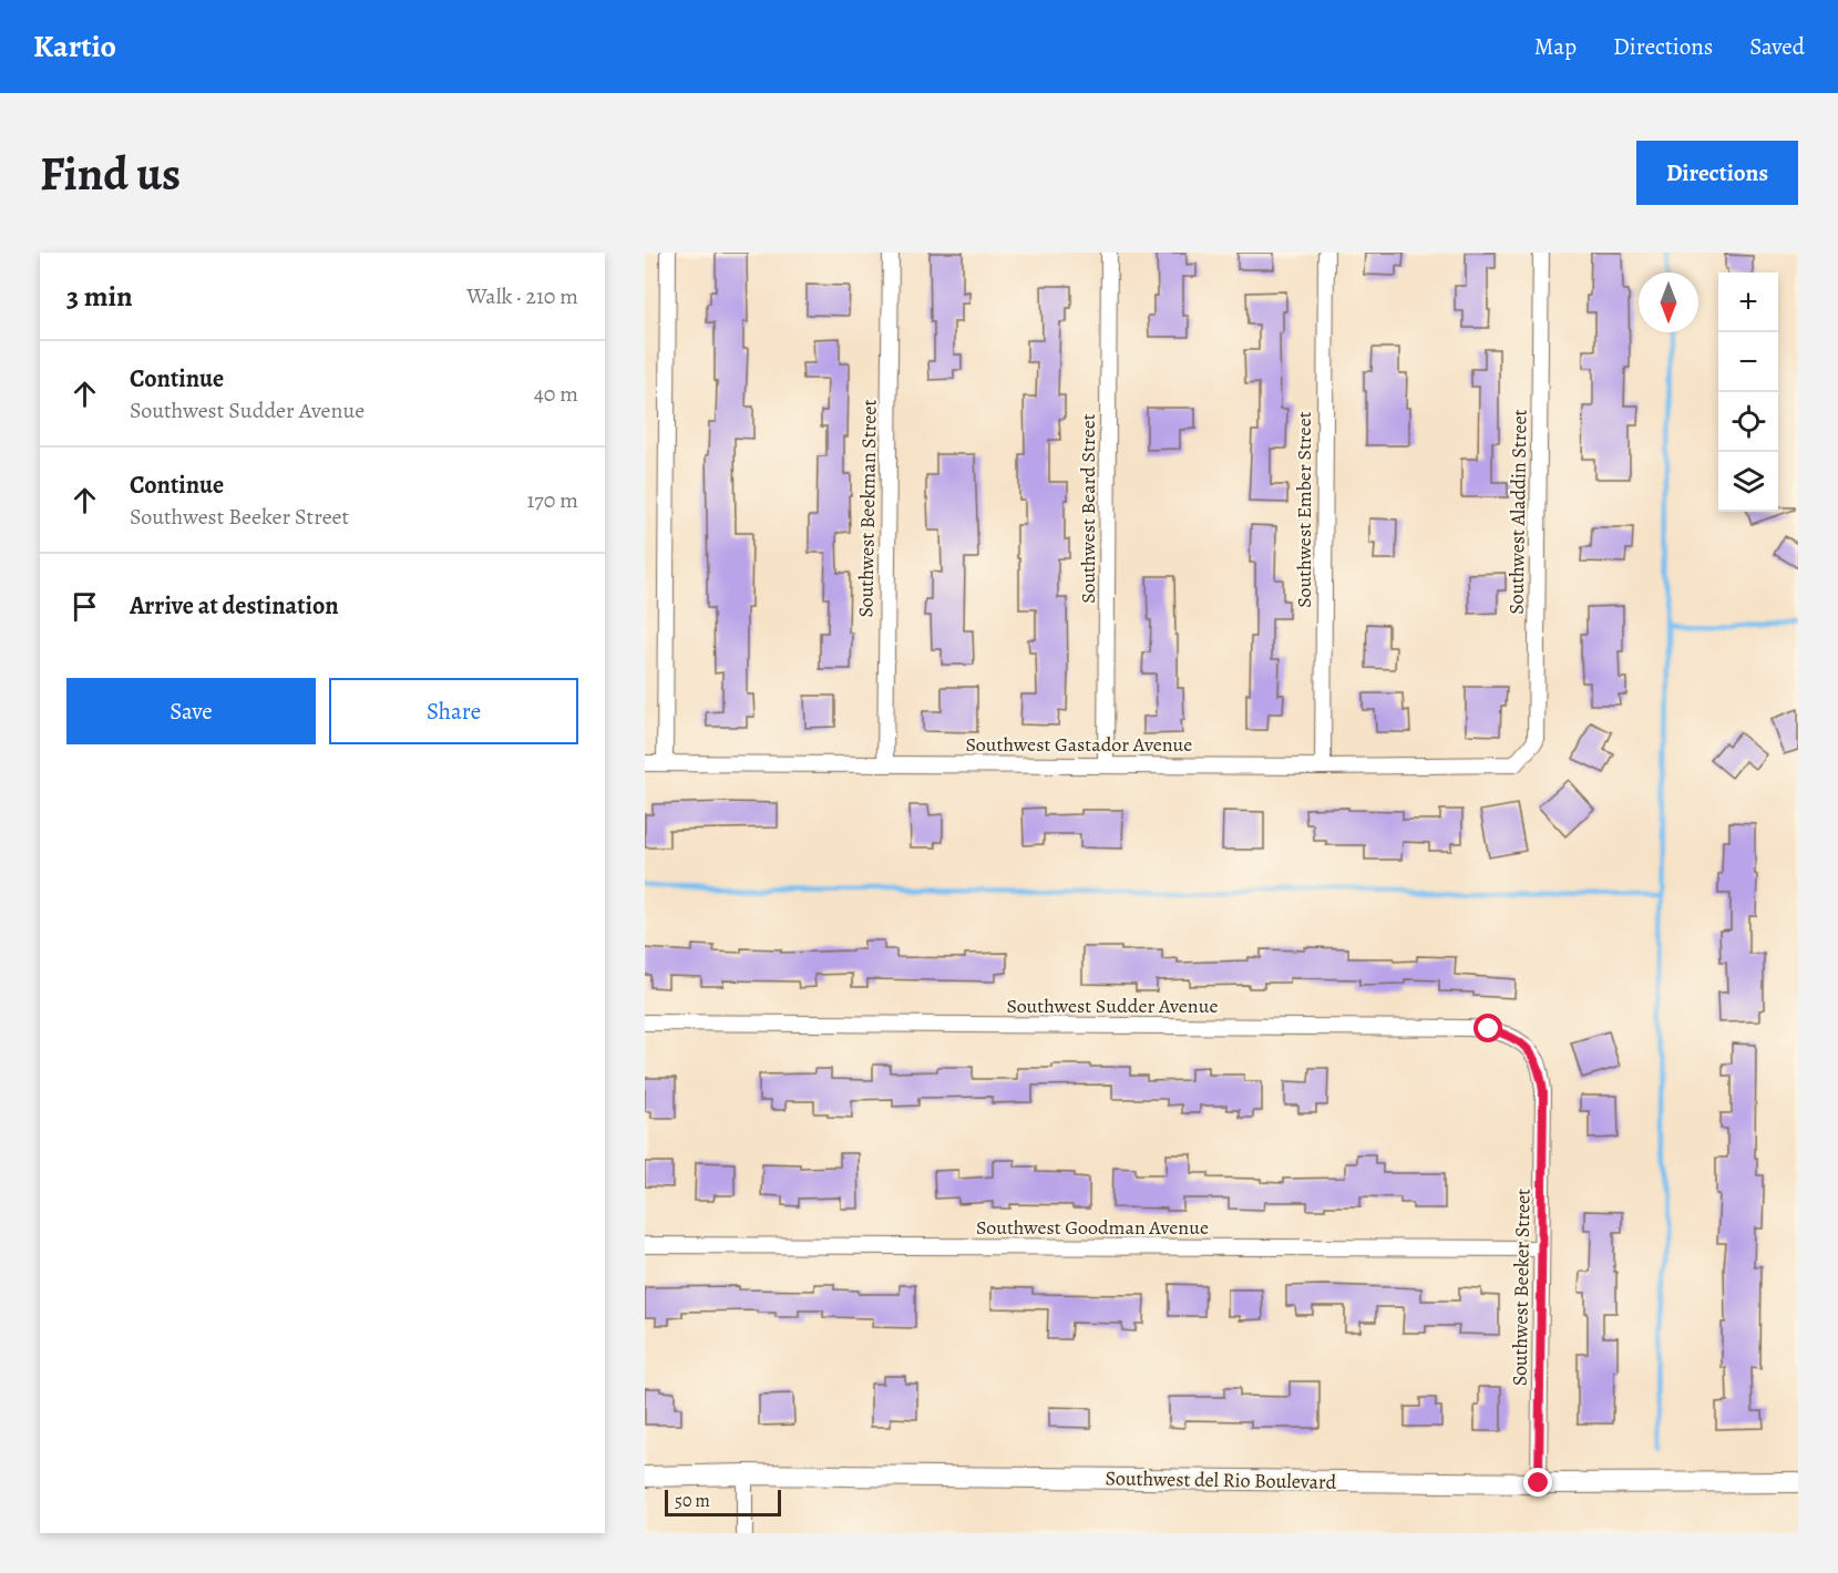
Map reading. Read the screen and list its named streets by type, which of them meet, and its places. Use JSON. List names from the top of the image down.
{
  "streets": {
    "street": [
      "Southwest Beekman Street",
      "Southwest Beard Street",
      "Southwest Ember Street",
      "Southwest Aladdin Street",
      "Southwest Gastador Avenue",
      "Southwest Sudder Avenue",
      "Southwest Goodman Avenue",
      "Southwest Beeker Street",
      "Southwest del Rio Boulevard"
    ]
  },
  "crossings": [
    ["Southwest Beekman Street", "Southwest Gastador Avenue"],
    ["Southwest Beard Street", "Southwest Gastador Avenue"],
    ["Southwest Ember Street", "Southwest Gastador Avenue"],
    ["Southwest Aladdin Street", "Southwest Gastador Avenue"],
    ["Southwest Sudder Avenue", "Southwest Beeker Street"],
    ["Southwest Goodman Avenue", "Southwest Beeker Street"],
    ["Southwest Beeker Street", "Southwest del Rio Boulevard"]
  ],
  "scale_bar": "50 m",
  "north": "bottom",
  "page": {
    "header": "Kartio",
    "nav": ["Map", "Directions", "Saved"],
    "buttons": [
      "Directions",
      ["Save", "Share"]
    ],
    "title": "Find us",
    "heading": ["3 min", "Walk · 210 m"],
    "map_buttons": ["+", "−"],
    "list": [
      ["Continue", "Southwest Sudder Avenue", "40 m"],
      ["Continue", "Southwest Beeker Street", "170 m"],
      "Arrive at destination"
    ],
    "scale": "50 m"
  }
}
